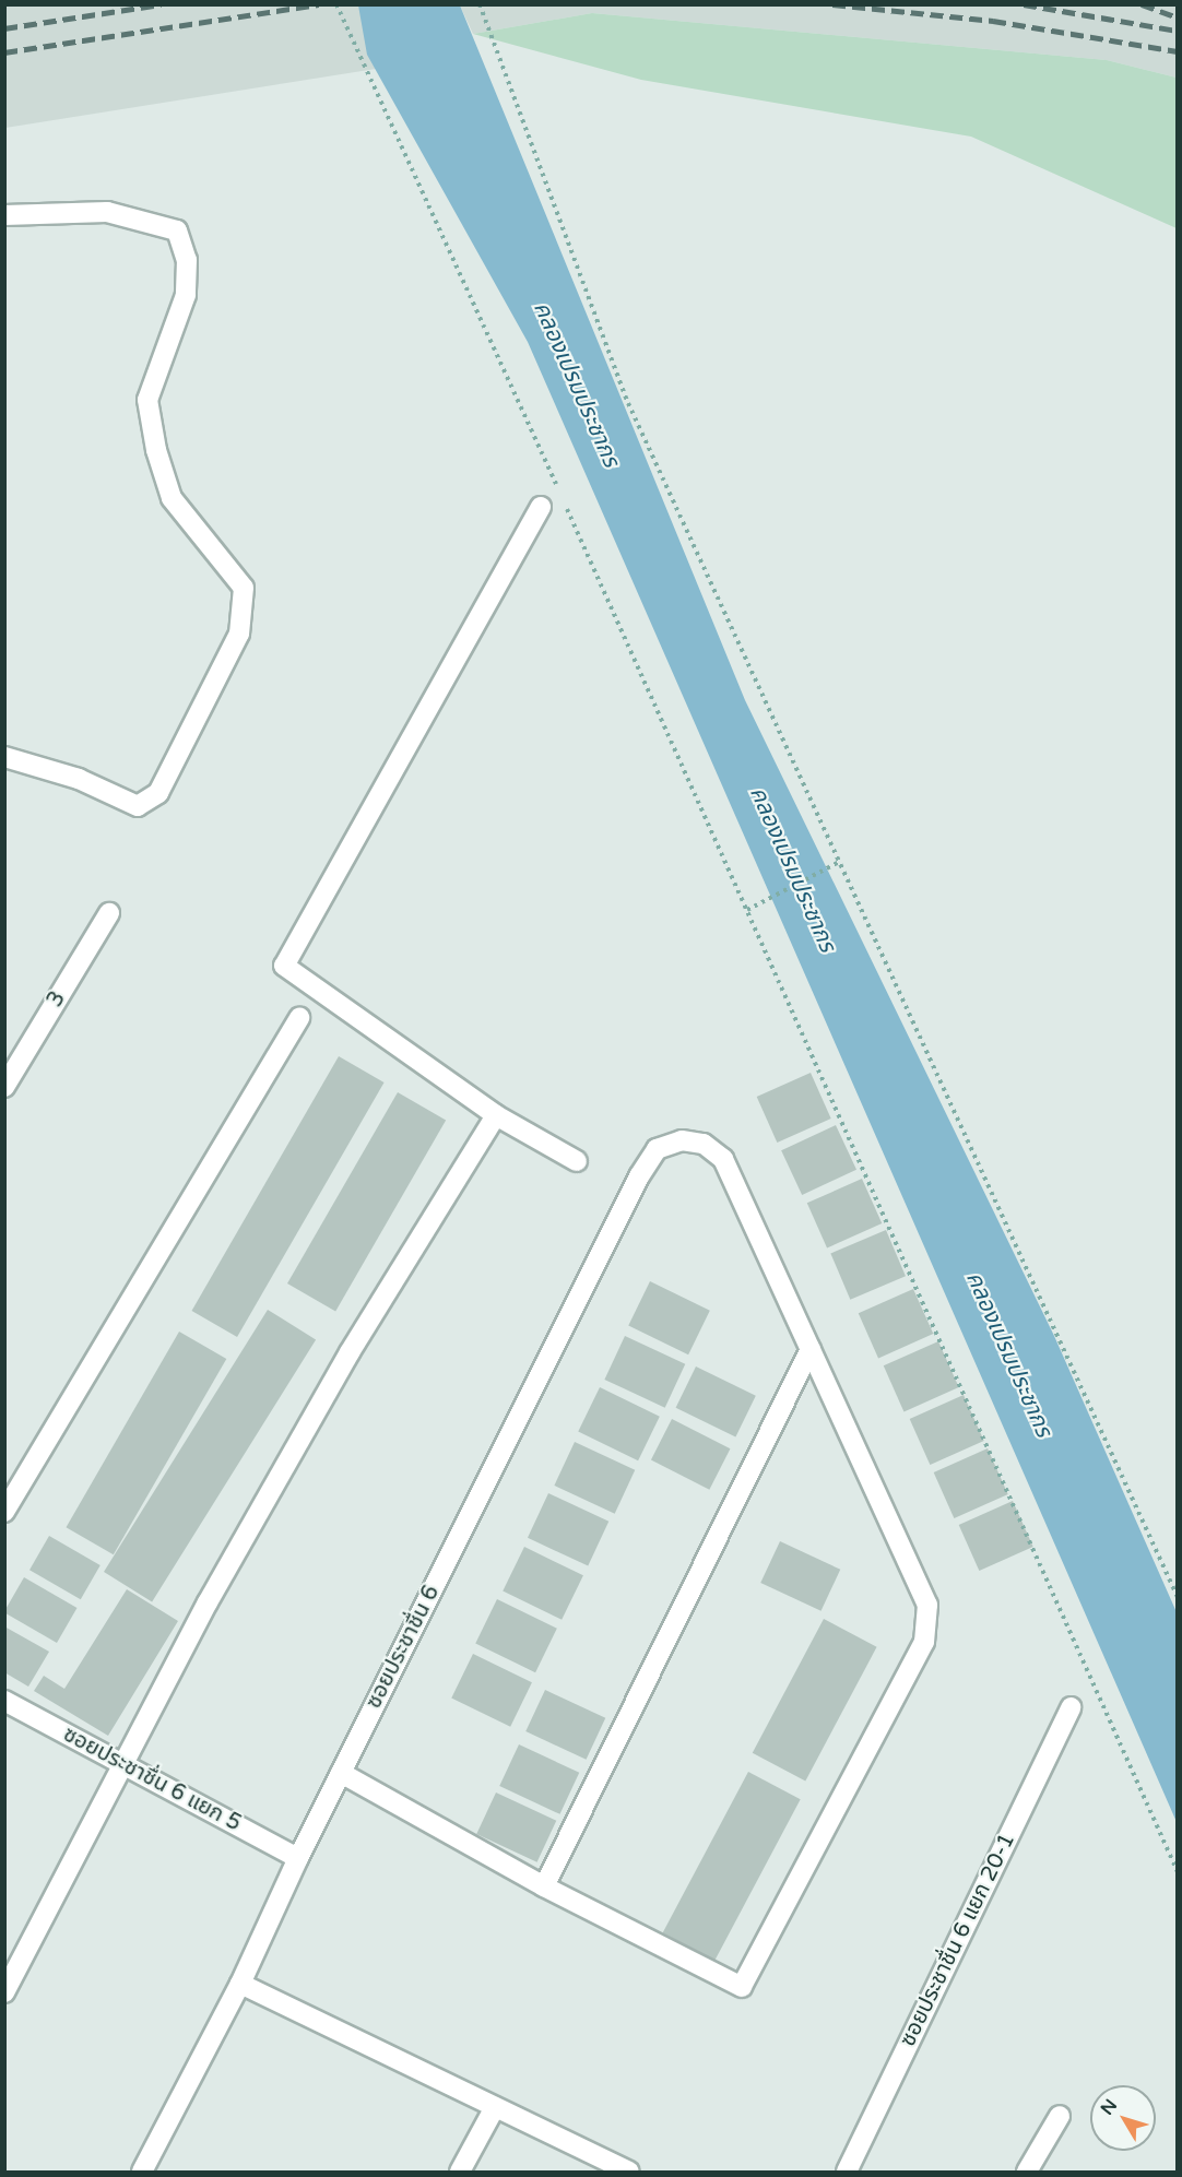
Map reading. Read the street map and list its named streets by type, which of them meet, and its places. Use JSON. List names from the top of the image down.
{
  "streets": {
    "street": [
      "3",
      "ซอยประชาชื่น 6",
      "ซอยประชาชื่น 6 แยก 5",
      "ซอยประชาชื่น 6 แยก 20-1"
    ]
  },
  "crossings": [
    ["ซอยประชาชื่น 6", "ซอยประชาชื่น 6 แยก 5"]
  ],
  "water": ["คลองเปรมประชากร"],
  "north": "top left"
}
